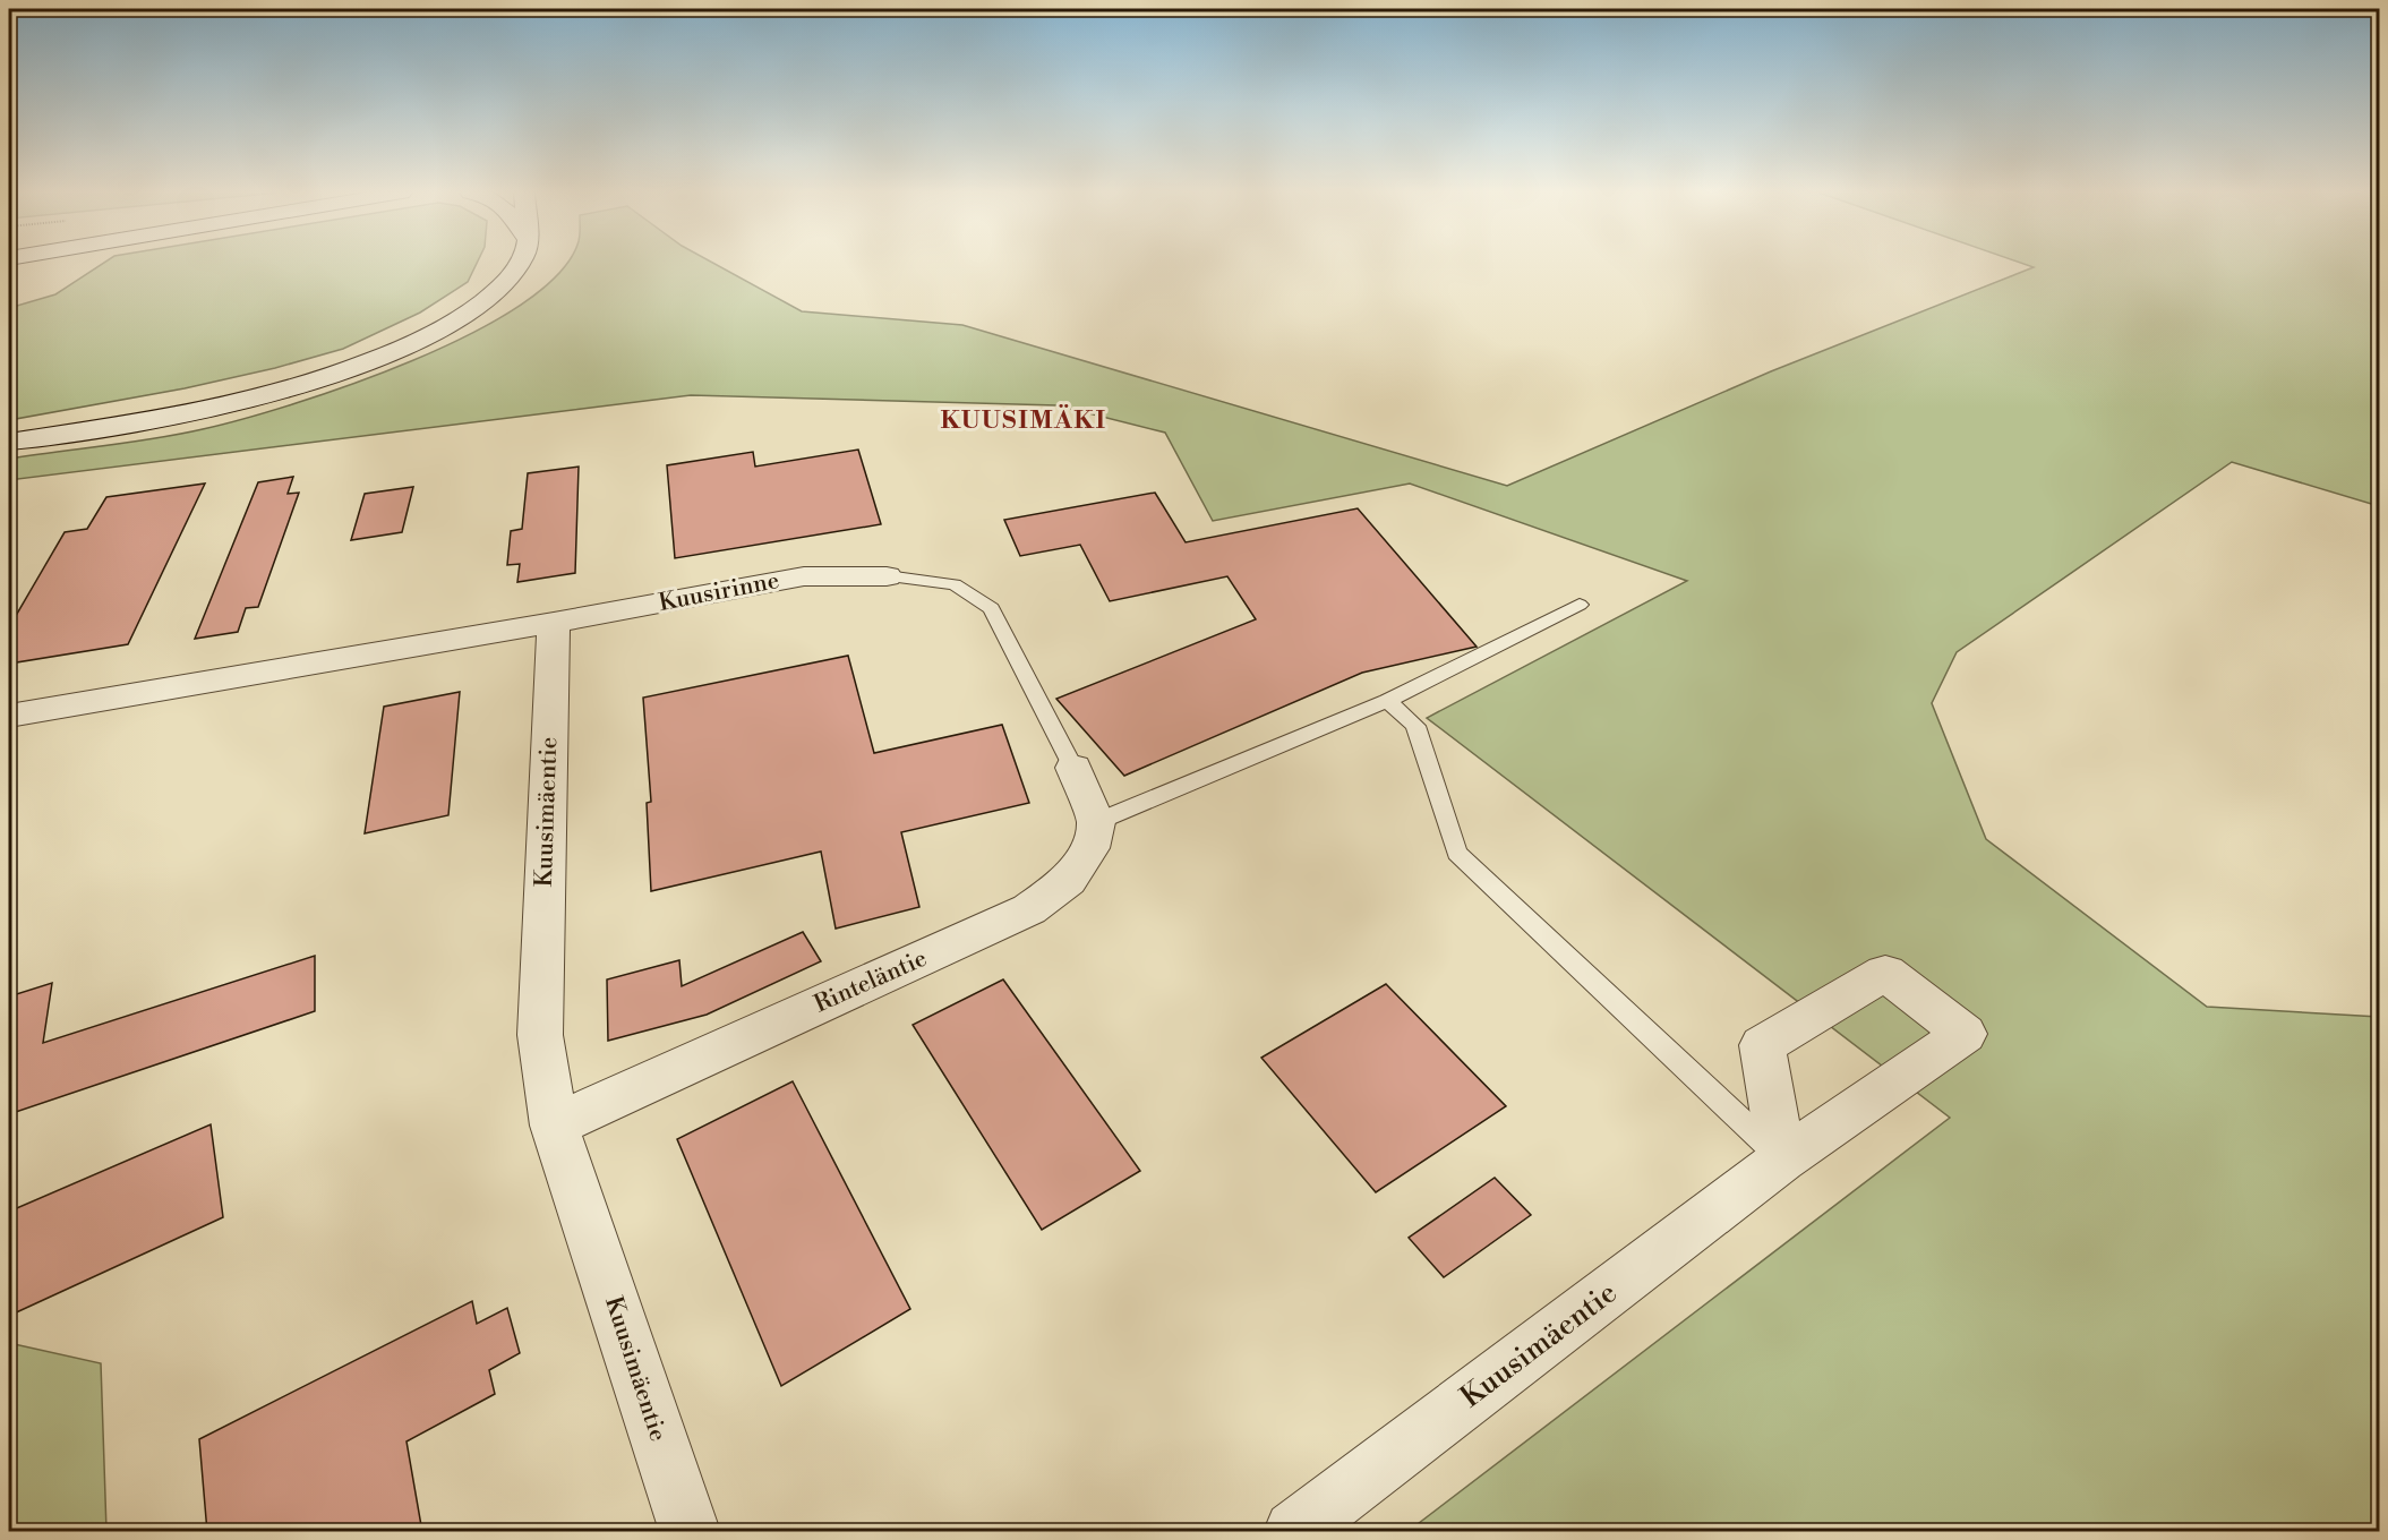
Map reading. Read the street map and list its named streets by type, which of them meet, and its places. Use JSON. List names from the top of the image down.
{
  "streets": {
    "street": ["Kuusirinne", "Kuusimäentie", "Rinteläntie"]
  },
  "crossings": [
    ["Kuusirinne", "Kuusimäentie"],
    ["Kuusimäentie", "Rinteläntie"]
  ],
  "districts": ["KUUSIMÄKI"]
}
